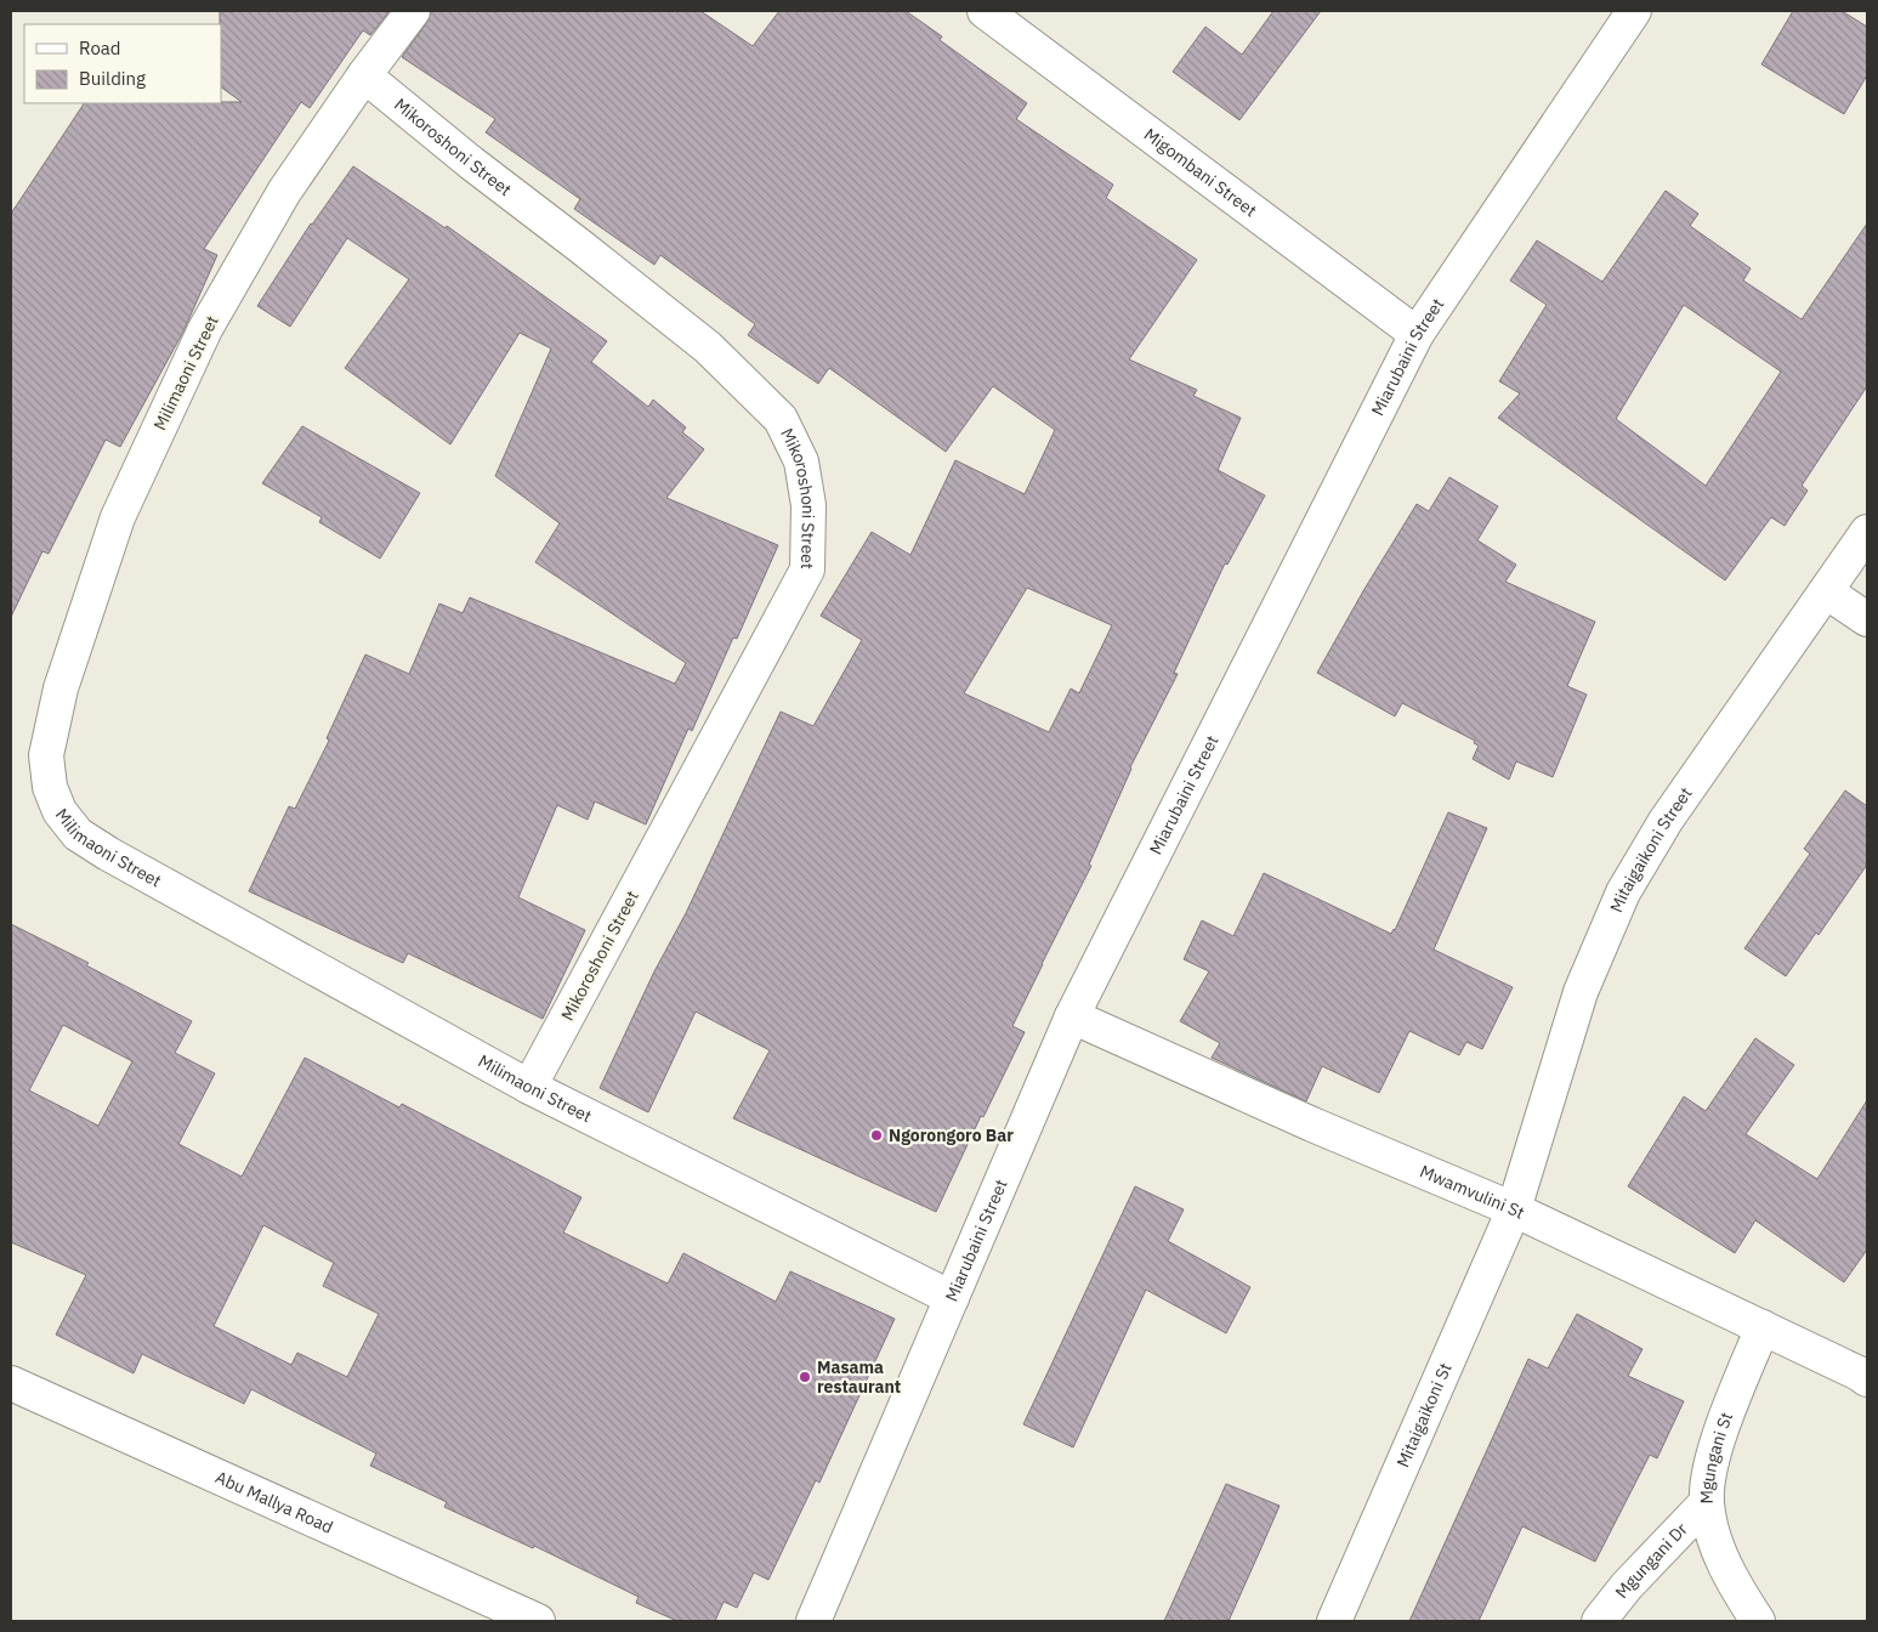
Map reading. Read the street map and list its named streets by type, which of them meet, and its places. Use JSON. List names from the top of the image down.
{
  "streets": {
    "street": [
      "Mikoroshoni Street",
      "Migombani Street",
      "Miarubaini Street",
      "Milimaoni Street",
      "Mitaigaikoni Street",
      "Mwamvulini St",
      "Mitaigaikoni St",
      "Mgungani St",
      "Abu Mallya Road",
      "Mgungani Dr"
    ]
  },
  "crossings": [
    ["Mikoroshoni Street", "Milimaoni Street"],
    ["Migombani Street", "Miarubaini Street"],
    ["Miarubaini Street", "Milimaoni Street"],
    ["Miarubaini Street", "Mwamvulini St"],
    ["Mitaigaikoni Street", "Mwamvulini St"],
    ["Mitaigaikoni Street", "Mitaigaikoni St"],
    ["Mwamvulini St", "Mitaigaikoni St"],
    ["Mwamvulini St", "Mgungani St"],
    ["Mgungani St", "Mgungani Dr"]
  ],
  "places": ["Ngorongoro Bar", "Masama restaurant"],
  "legend": ["Road", "Building"]
}
